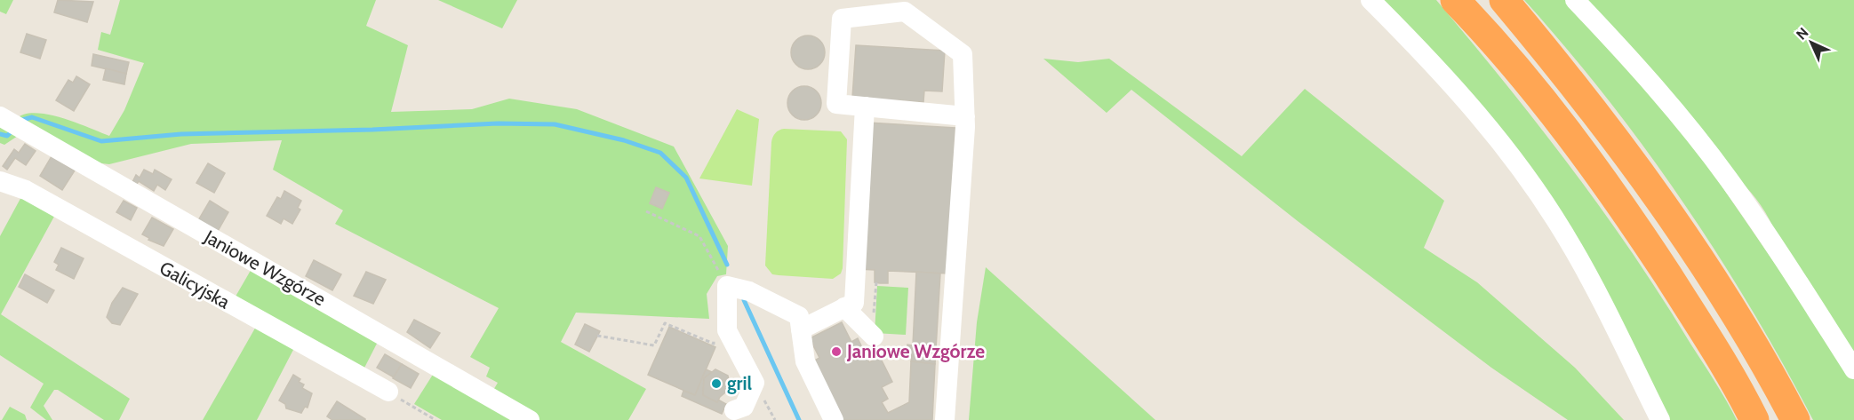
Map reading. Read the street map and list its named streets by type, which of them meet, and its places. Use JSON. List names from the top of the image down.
{
  "streets": {
    "street": ["Janiowe Wzgórze", "Galicyjska"]
  },
  "places": ["Janiowe Wzgórze", "gril"],
  "north": "top left"
}
